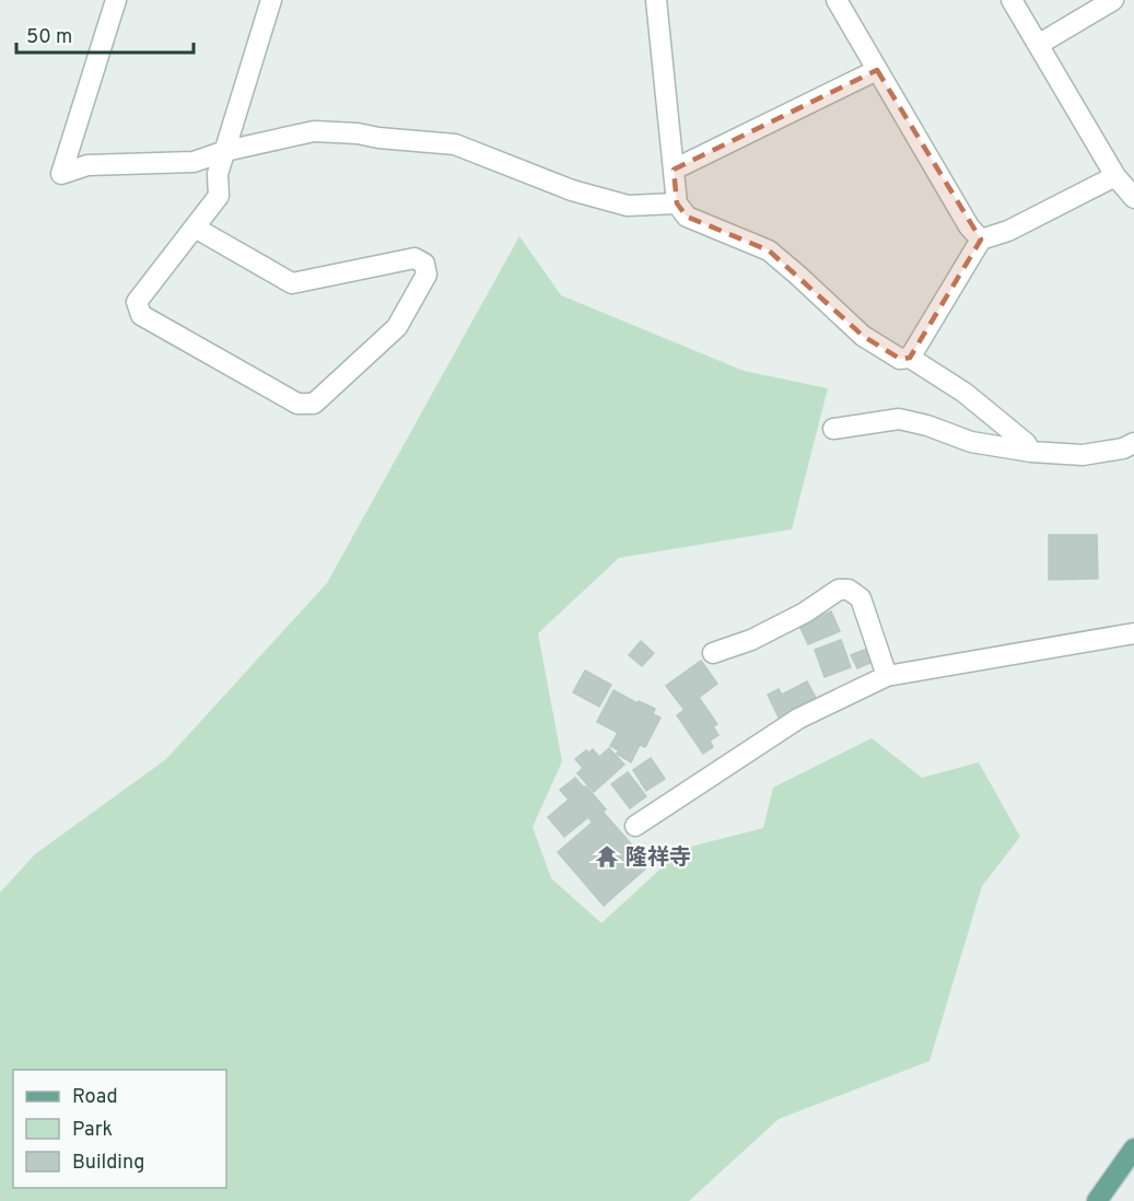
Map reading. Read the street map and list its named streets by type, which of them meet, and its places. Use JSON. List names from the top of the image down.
{
  "places": {
    "temple": ["隆祥寺"]
  },
  "legend": ["Road", "Park", "Building"],
  "scale_bar": "50 m"
}
